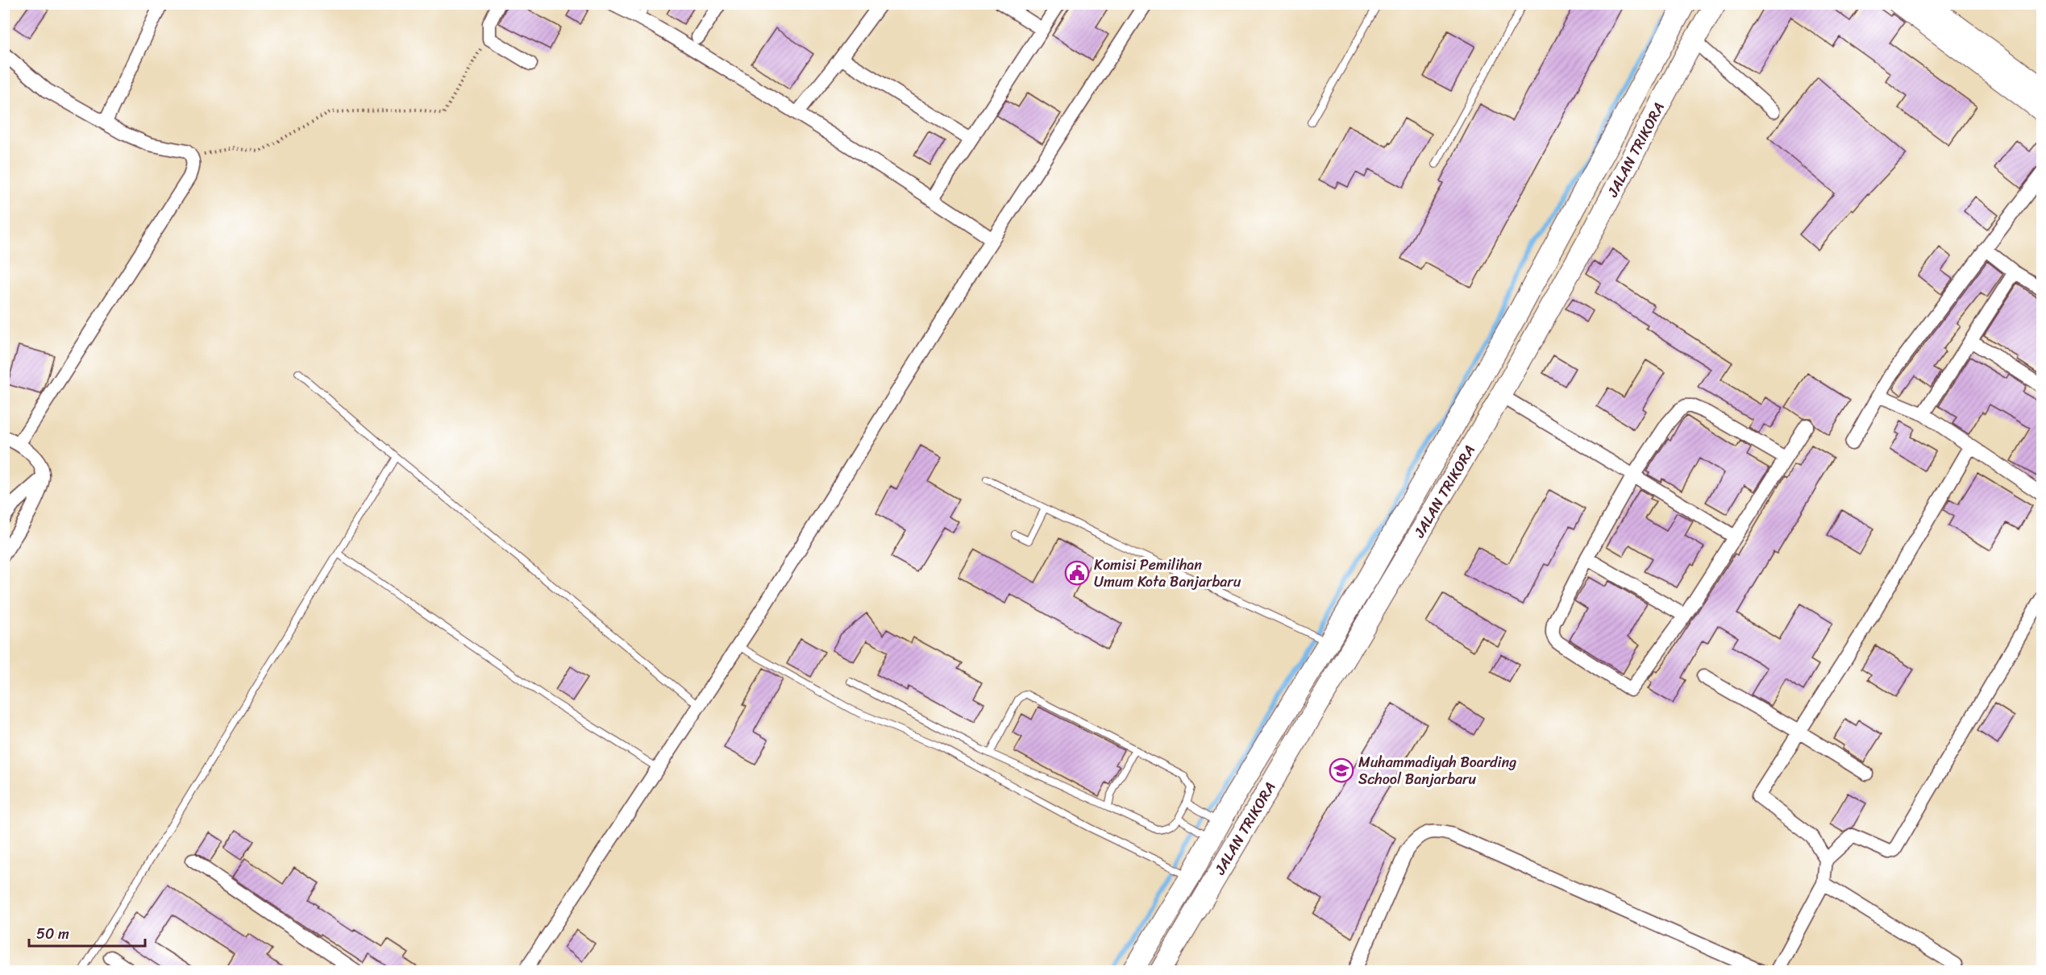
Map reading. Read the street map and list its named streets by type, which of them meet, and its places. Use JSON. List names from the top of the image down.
{
  "streets": {
    "main road": ["JALAN TRIKORA"]
  },
  "places": {
    "public building": ["Komisi Pemilihan Umum Kota Banjarbaru"],
    "school or university": ["Muhammadiyah Boarding School Banjarbaru"]
  },
  "scale_bar": "50 m"
}
